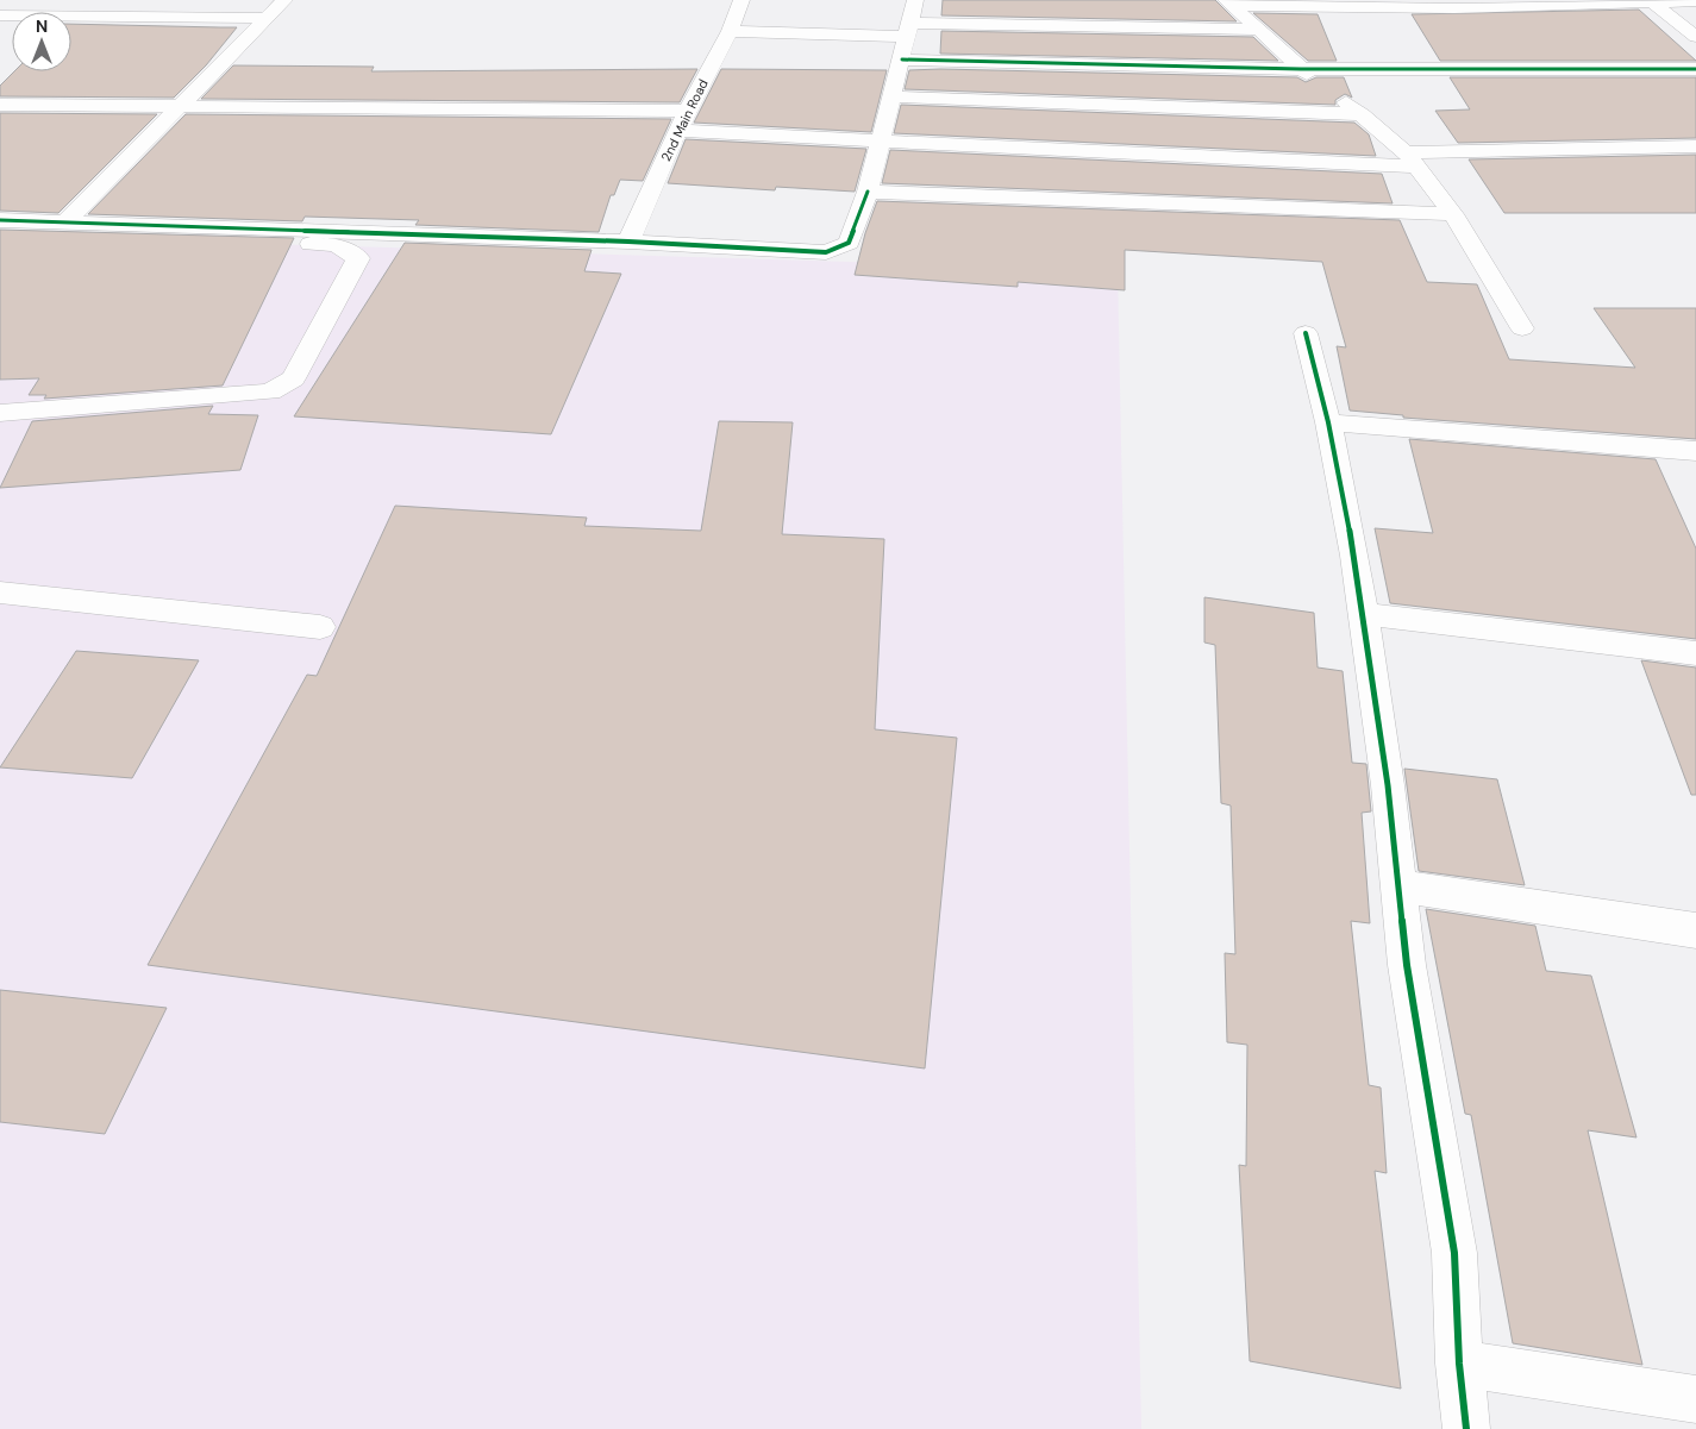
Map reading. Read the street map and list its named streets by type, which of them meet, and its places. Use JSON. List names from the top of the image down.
{
  "streets": {
    "street": ["2nd Main Road"]
  },
  "north": "top"
}
